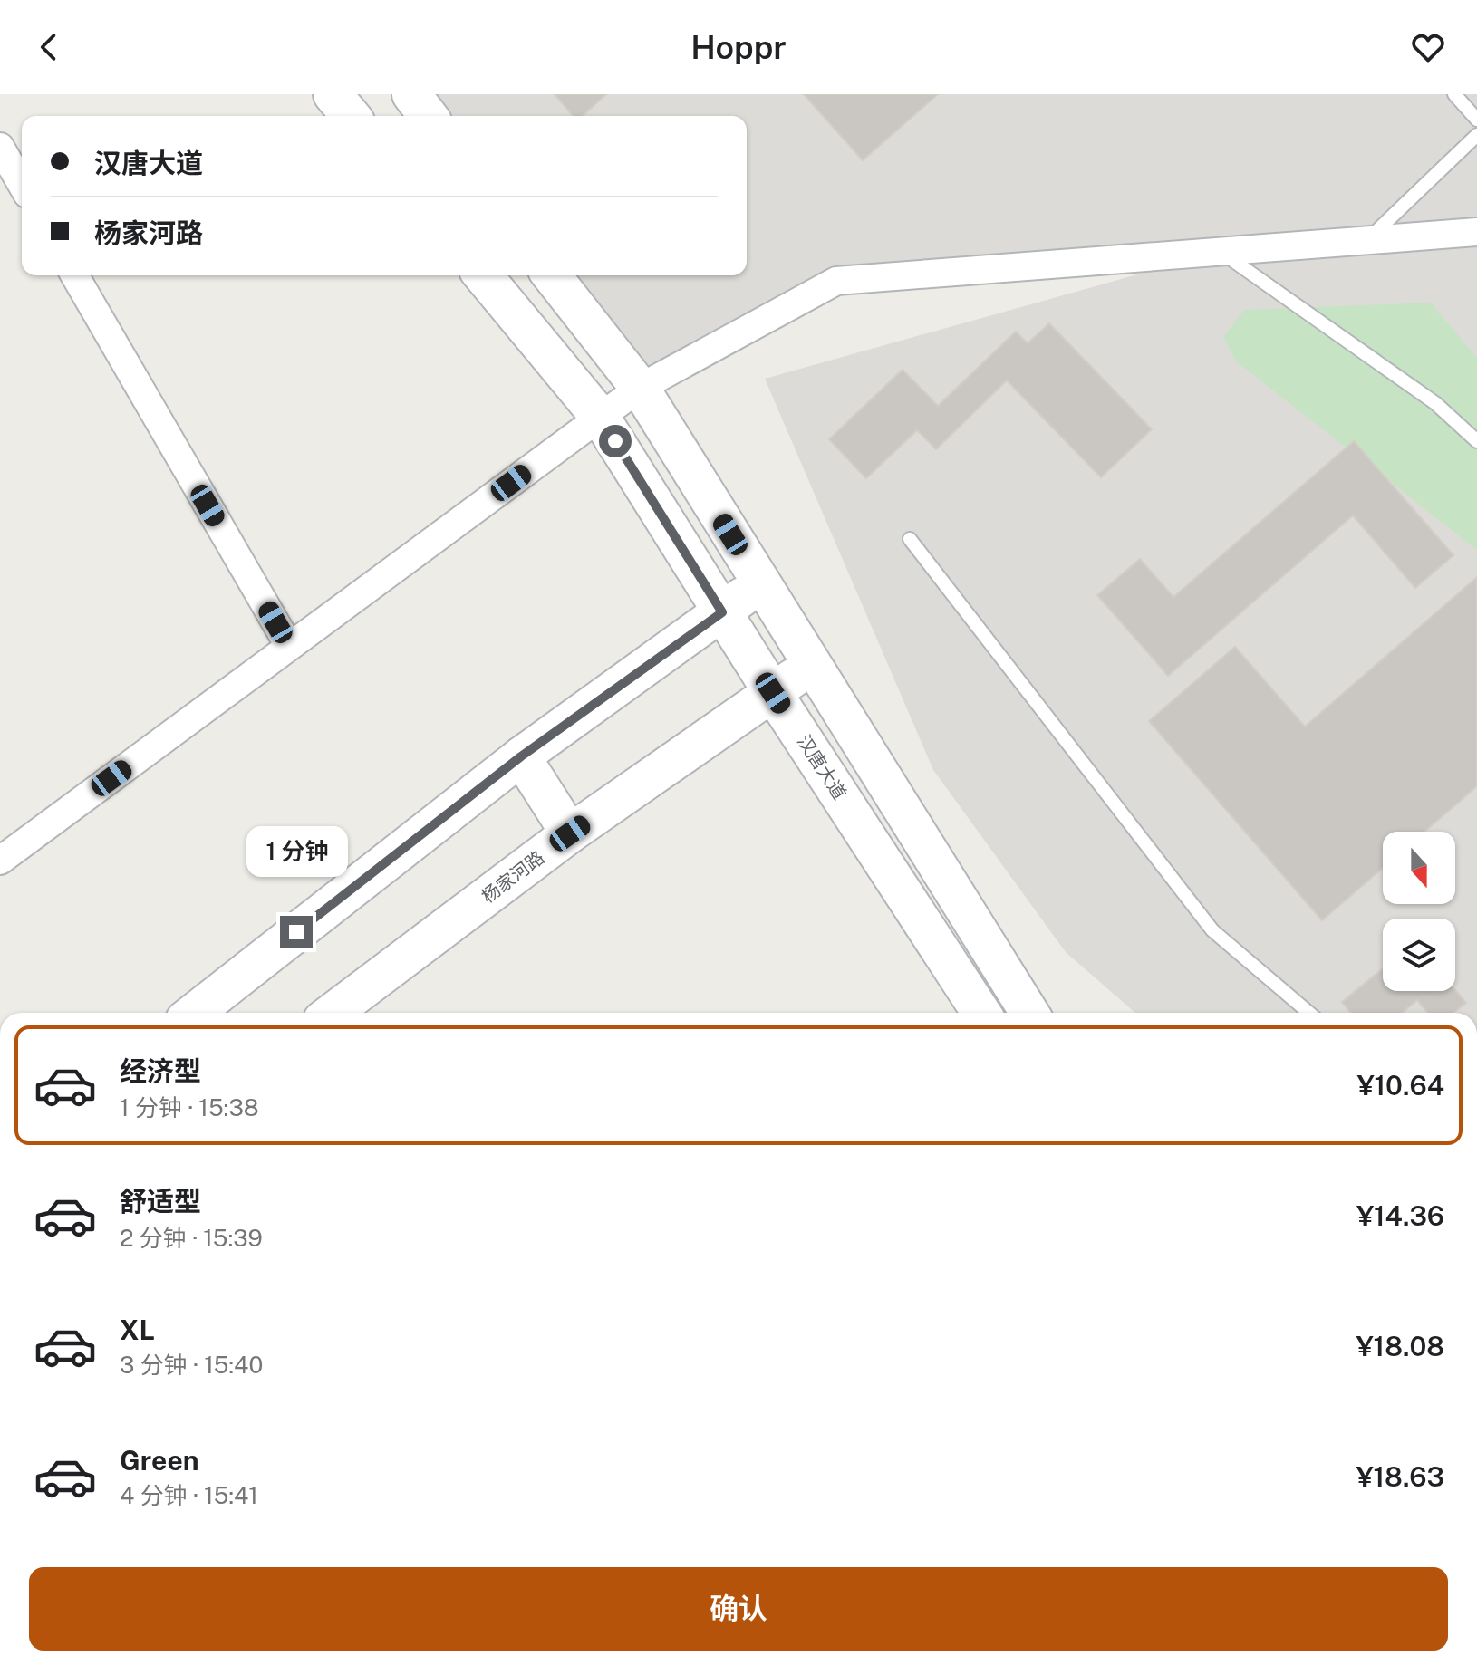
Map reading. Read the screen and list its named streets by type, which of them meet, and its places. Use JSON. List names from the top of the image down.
{
  "streets": {
    "main road": ["汉唐大道", "杨家河路"]
  },
  "crossings": [
    ["汉唐大道", "杨家河路"]
  ],
  "north": "bottom",
  "page": {
    "header": "Hoppr",
    "banner": ["汉唐大道", "杨家河路"],
    "bubble": "1 分钟",
    "list": [
      {
        "name": "经济型",
        "note": "1 分钟 · 15:38",
        "value": "¥10.64"
      },
      {
        "name": "舒适型",
        "note": "2 分钟 · 15:39",
        "value": "¥14.36"
      },
      {
        "name": "XL",
        "note": "3 分钟 · 15:40",
        "value": "¥18.08"
      },
      {
        "name": "Green",
        "note": "4 分钟 · 15:41",
        "value": "¥18.63"
      }
    ],
    "buttons": "确认"
  }
}
